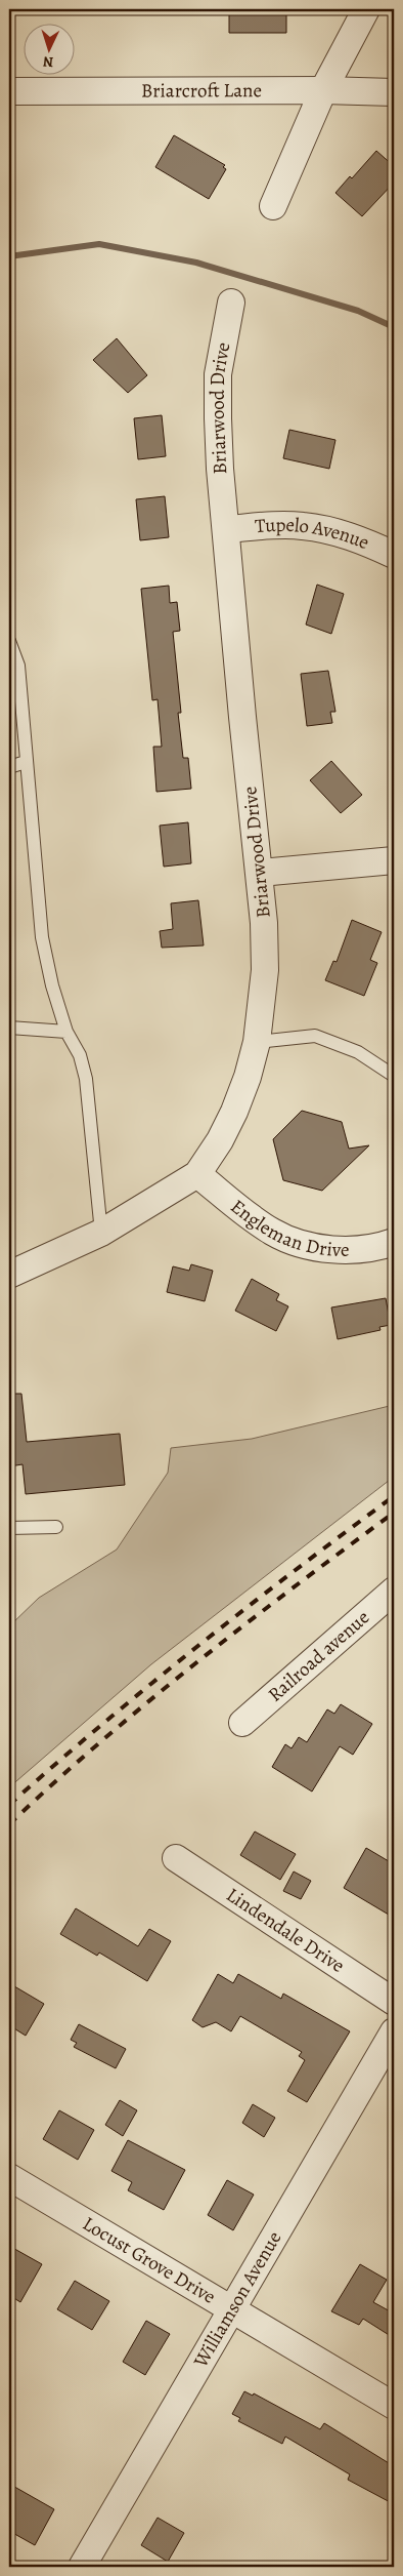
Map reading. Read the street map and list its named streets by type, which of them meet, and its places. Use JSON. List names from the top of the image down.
{
  "streets": {
    "street": [
      "Briarcroft Lane",
      "Briarwood Drive",
      "Tupelo Avenue",
      "Engleman Drive",
      "Railroad avenue",
      "Lindendale Drive",
      "Locust Grove Drive",
      "Williamson Avenue"
    ]
  },
  "crossings": [
    ["Briarwood Drive", "Tupelo Avenue"],
    ["Briarwood Drive", "Engleman Drive"],
    ["Locust Grove Drive", "Williamson Avenue"]
  ],
  "north": "bottom"
}
